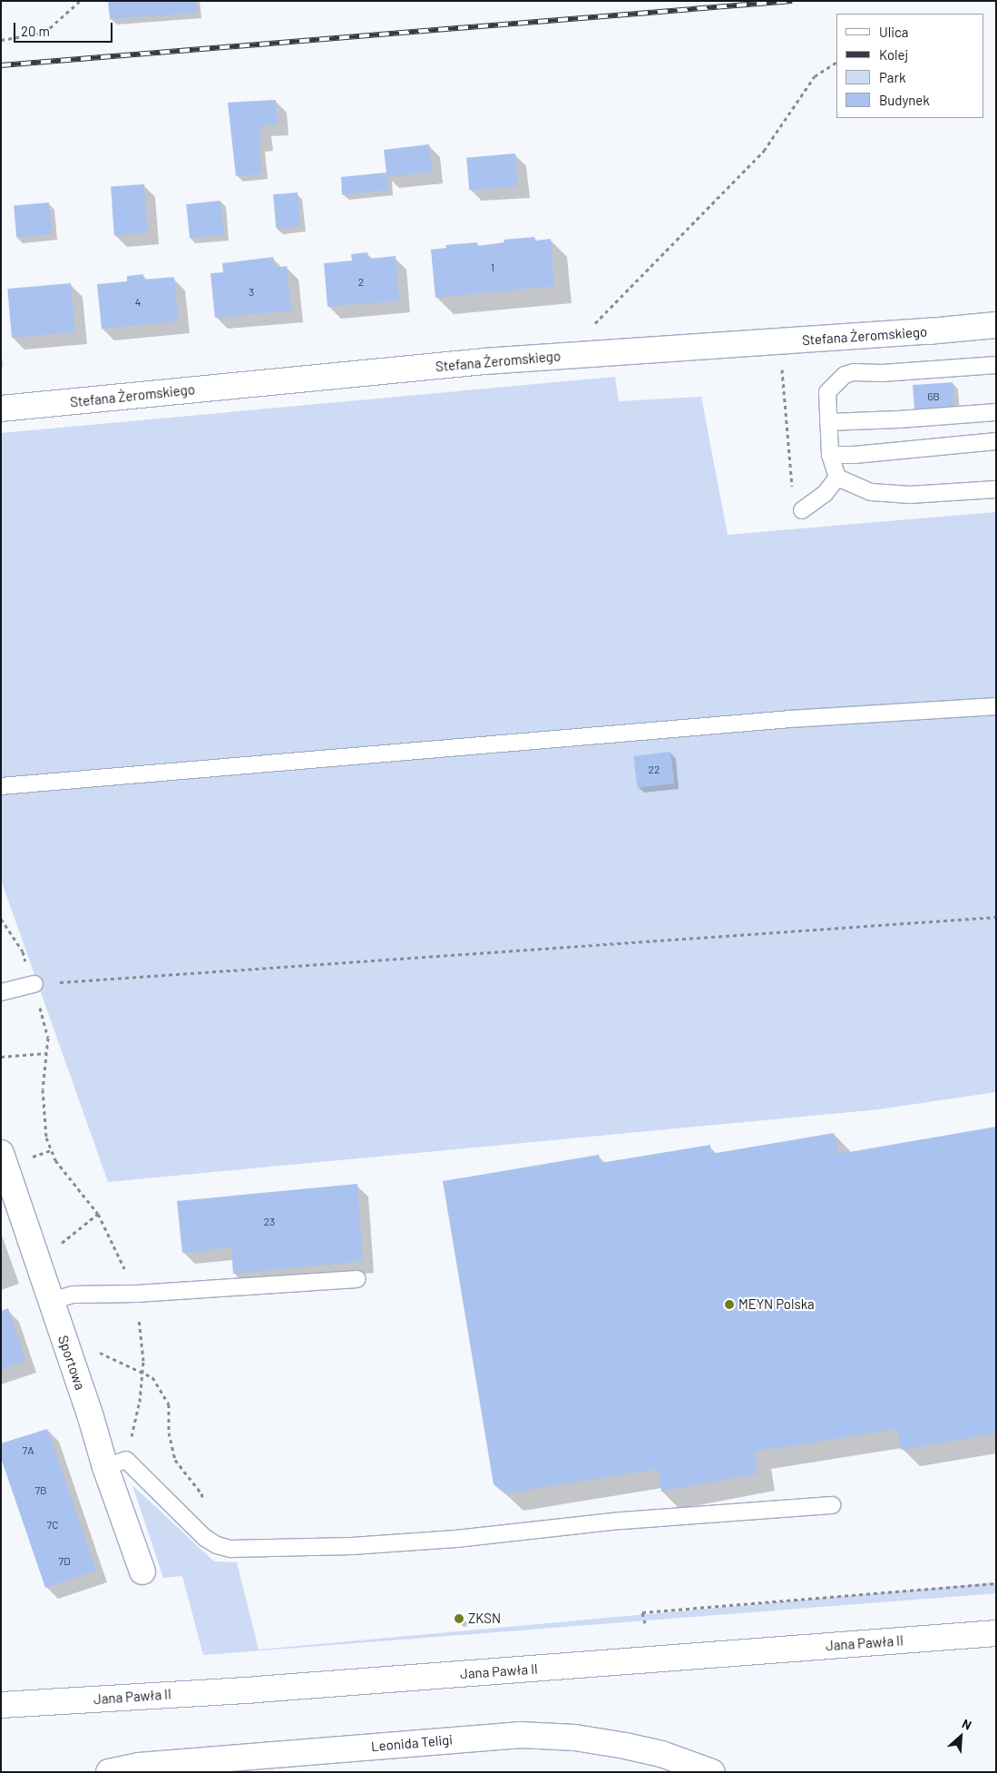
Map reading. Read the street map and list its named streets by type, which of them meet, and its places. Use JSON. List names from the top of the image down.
{
  "streets": {
    "street": [
      "Stefana Żeromskiego",
      "Sportowa",
      "Jana Pawła II",
      "Leonida Teligi"
    ]
  },
  "places": ["MEYN Polska", "ZKSN"],
  "house_numbers": [
    "1",
    "2",
    "3",
    "4",
    "6B",
    "22",
    "23",
    "7A",
    "7B",
    "7C",
    "7D"
  ],
  "legend": [
    "Ulica",
    "Kolej",
    "Park",
    "Budynek"
  ],
  "scale_bar": "20 m",
  "north": "top right"
}
